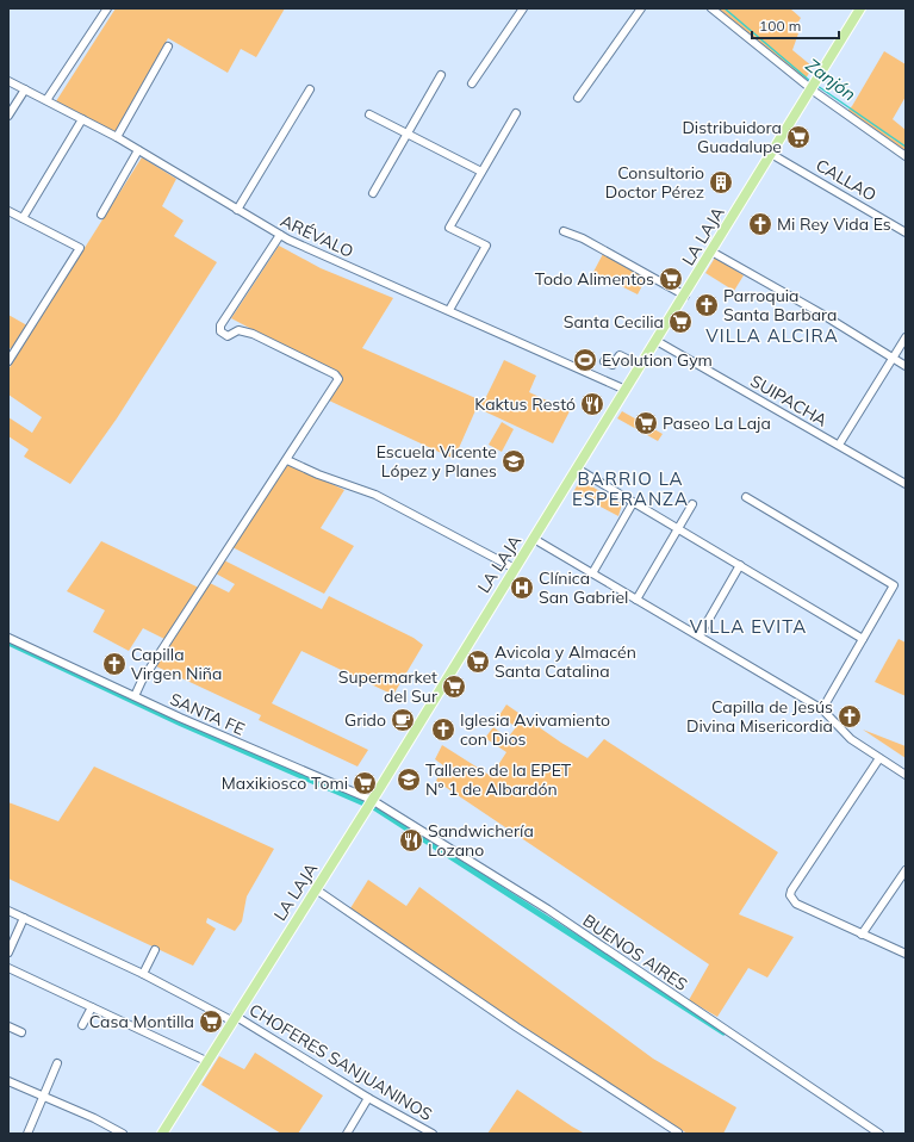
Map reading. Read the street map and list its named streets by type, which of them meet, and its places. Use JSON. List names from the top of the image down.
{
  "streets": {
    "main road": ["LA LAJA"],
    "street": [
      "CALLAO",
      "ARÉVALO",
      "SUIPACHA",
      "SANTA FE",
      "BUENOS AIRES",
      "CHOFERES SANJUANINOS"
    ]
  },
  "crossings": [
    ["CALLAO", "LA LAJA"],
    ["ARÉVALO", "LA LAJA"],
    ["LA LAJA", "SUIPACHA"],
    ["LA LAJA", "SANTA FE"],
    ["LA LAJA", "BUENOS AIRES"],
    ["LA LAJA", "CHOFERES SANJUANINOS"],
    ["SANTA FE", "BUENOS AIRES"]
  ],
  "districts": ["VILLA ALCIRA", "BARRIO LA ESPERANZA", "VILLA EVITA"],
  "water": ["Zanjón"],
  "places": {
    "supermarket": [
      "Distribuidora Guadalupe",
      "Todo Alimentos",
      "Santa Cecilia",
      "Paseo La Laja",
      "Avicola y Almacén Santa Catalina",
      "Supermarket del Sur",
      "Maxikiosco Tomi",
      "Casa Montilla"
    ],
    "building": ["Consultorio Doctor Pérez"],
    "church": [
      "Mi Rey Vida Es",
      "Parroquia Santa Barbara",
      "Capilla Virgen Niña",
      "Capilla de Jesús Divina Misericordia",
      "Iglesia Avivamiento con Dios"
    ],
    "sports": ["Evolution Gym"],
    "restaurant": ["Kaktus Restó", "Sandwichería Lozano"],
    "school or university": ["Escuela Vicente López y Planes", "Talleres de la EPET Nº 1 de Albardón"],
    "hospital": ["Clínica San Gabriel"],
    "cafe": ["Grido"]
  },
  "scale_bar": "100 m"
}
